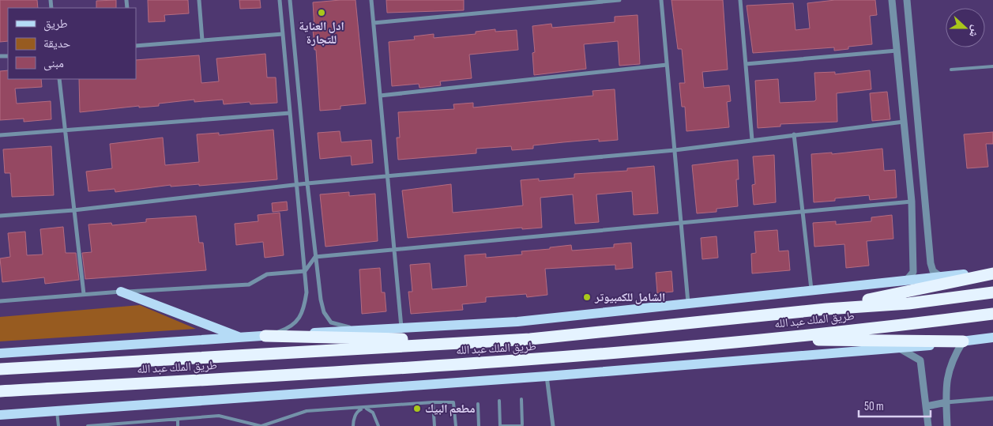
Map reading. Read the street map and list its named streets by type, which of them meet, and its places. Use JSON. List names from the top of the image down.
{
  "streets": {
    "highway": ["طريق الملك عبد الله"]
  },
  "places": ["ادل العناية للتجارة", "الشامل للكمبيوتر", "مطعم البيك"],
  "legend": ["طريق", "حديقة", "مبنى"],
  "scale_bar": "50 m",
  "north": "right"
}
